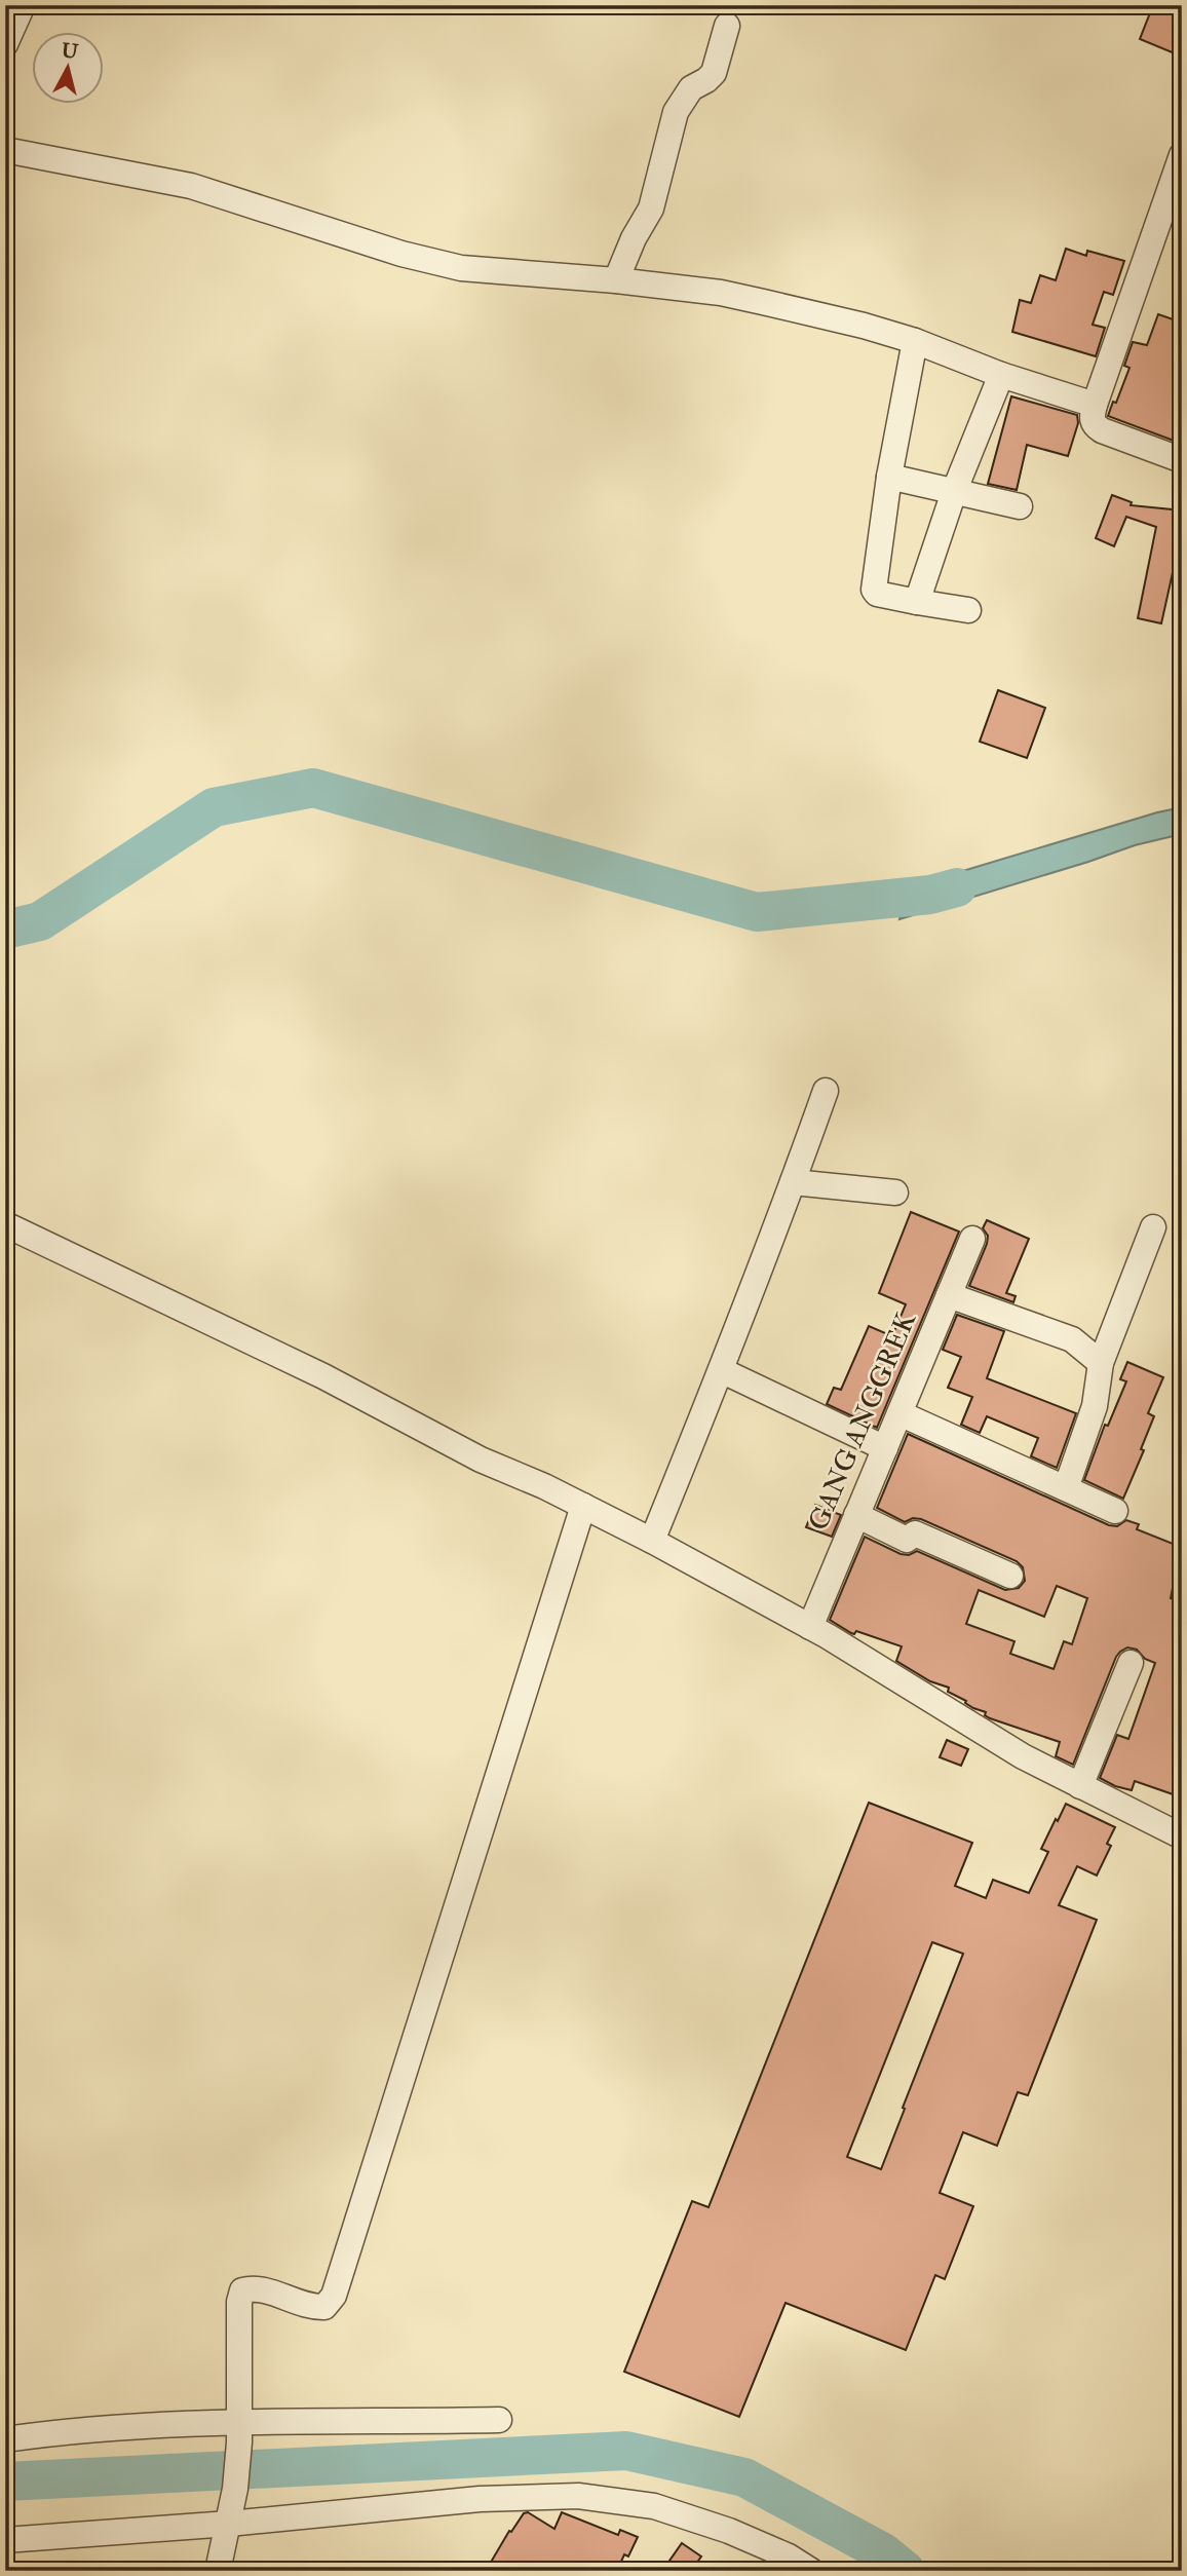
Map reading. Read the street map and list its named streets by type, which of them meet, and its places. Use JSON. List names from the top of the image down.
{
  "streets": {
    "street": ["GANG ANGGREK"]
  },
  "north": "top"
}
